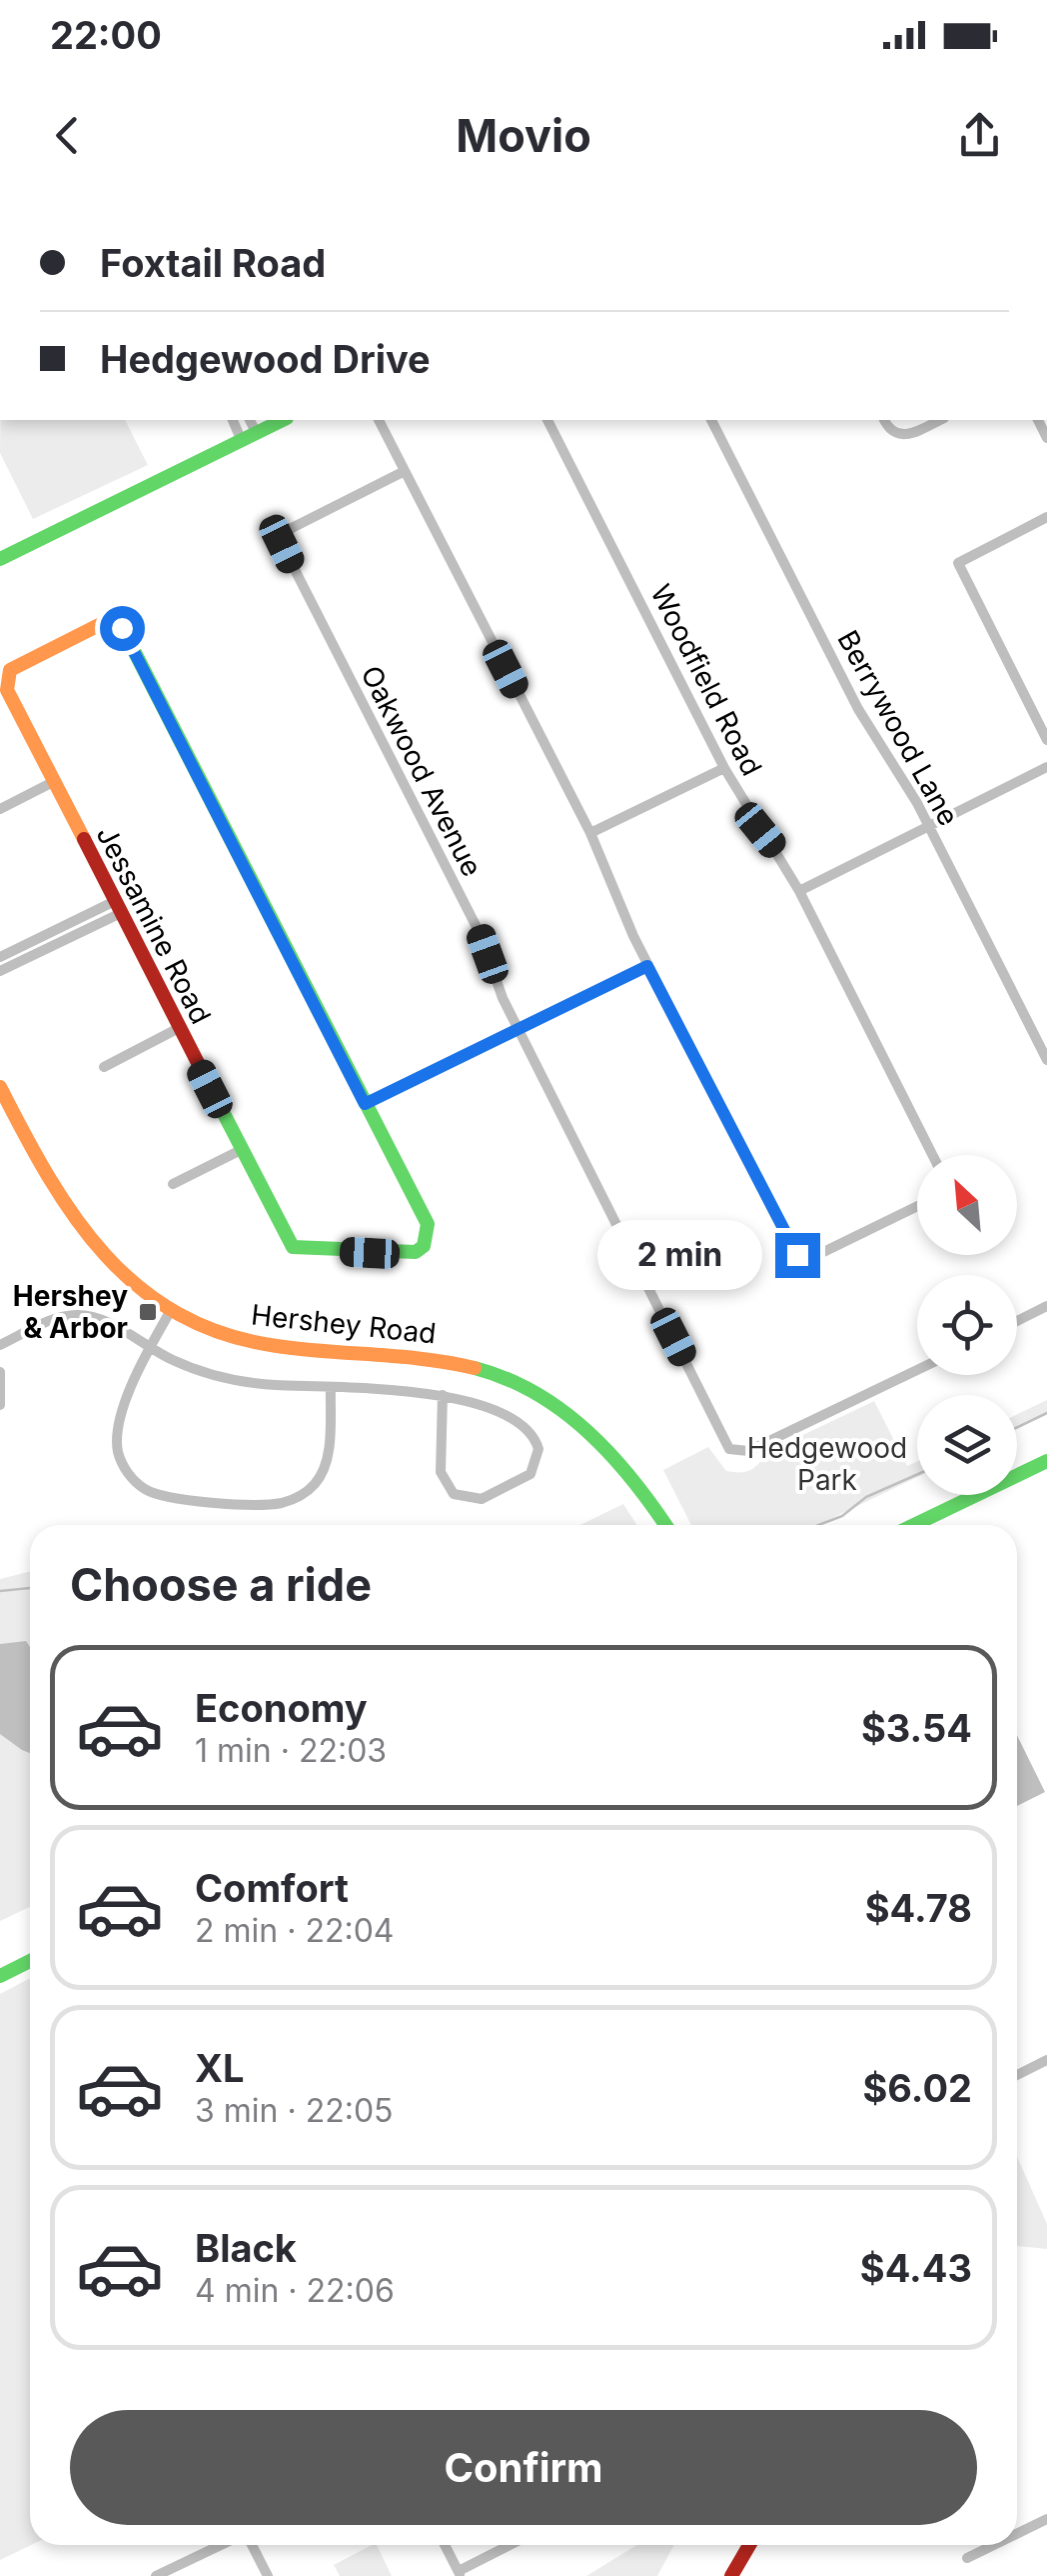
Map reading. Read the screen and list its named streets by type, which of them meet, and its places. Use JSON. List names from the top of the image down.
{
  "streets": {
    "street": [
      "Woodfield Road",
      "Berrywood Lane",
      "Oakwood Avenue",
      "Jessamine Road",
      "Hershey Road"
    ]
  },
  "parks": ["Hedgewood Park"],
  "places": {
    "transit": ["Hershey & Arbor"]
  },
  "north": "top left",
  "page": {
    "status": "22:00",
    "header": "Movio",
    "banner": ["Foxtail Road", "Hedgewood Drive"],
    "bubble": "2 min",
    "heading": "Choose a ride",
    "list": [
      {
        "name": "Economy",
        "note": "1 min · 22:03",
        "value": "$3.54"
      },
      {
        "name": "Comfort",
        "note": "2 min · 22:04",
        "value": "$4.78"
      },
      {
        "name": "XL",
        "note": "3 min · 22:05",
        "value": "$6.02"
      },
      {
        "name": "Black",
        "note": "4 min · 22:06",
        "value": "$4.43"
      }
    ],
    "buttons": "Confirm"
  }
}
